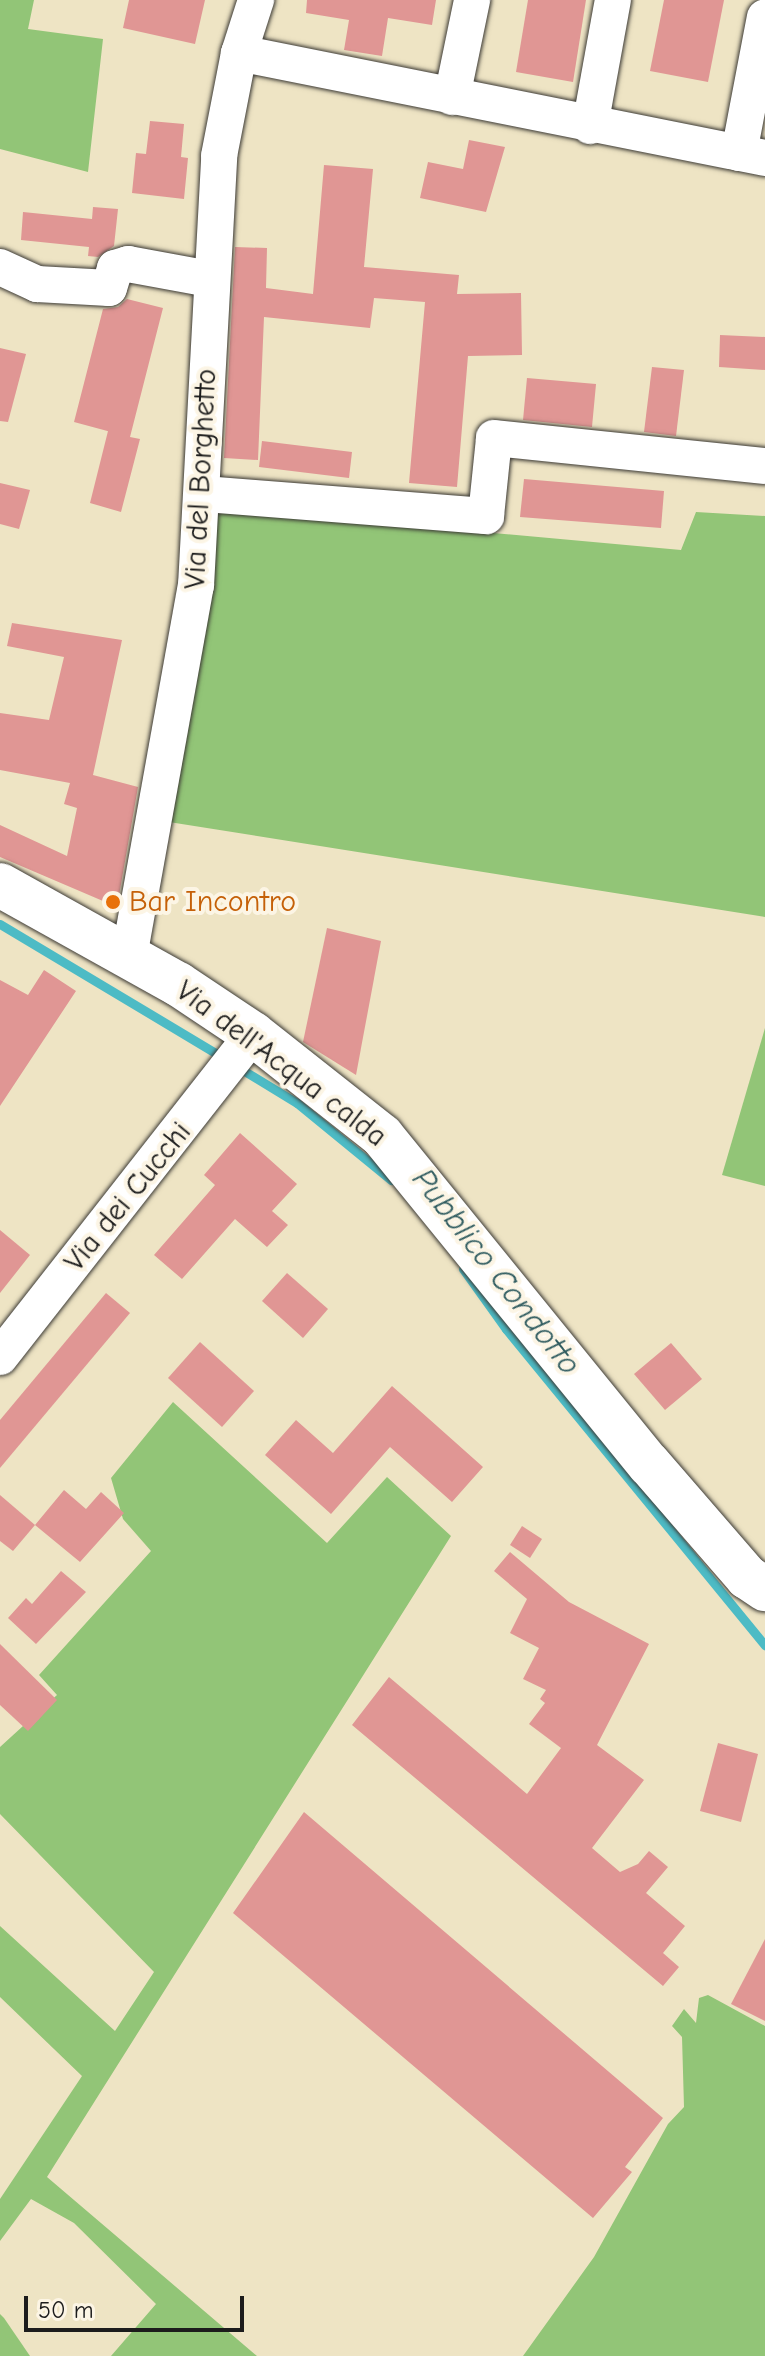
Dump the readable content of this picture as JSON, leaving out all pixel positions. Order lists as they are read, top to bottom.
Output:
{
  "streets": {
    "street": ["Via del Borghetto", "Via dell'Acqua calda", "Via dei Cucchi"]
  },
  "crossings": [
    ["Via del Borghetto", "Via dell'Acqua calda"],
    ["Via dell'Acqua calda", "Via dei Cucchi"]
  ],
  "water": ["Pubblico Condotto"],
  "places": ["Bar Incontro"],
  "scale_bar": "50 m"
}
